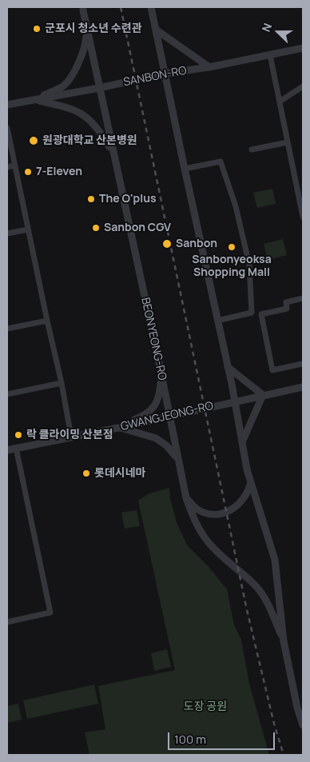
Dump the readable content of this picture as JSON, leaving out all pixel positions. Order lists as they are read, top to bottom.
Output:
{
  "streets": {
    "street": ["SANBON-RO", "BEONYEONG-RO", "GWANGJEONG-RO"]
  },
  "crossings": [
    ["SANBON-RO", "BEONYEONG-RO"],
    ["BEONYEONG-RO", "GWANGJEONG-RO"]
  ],
  "parks": ["도장 공원"],
  "places": [
    "군포시 청소년 수련관",
    "원광대학교 산본병원",
    "7-Eleven",
    "The O'plus",
    "Sanbon CGV",
    "Sanbon",
    "Sanbonyeoksa Shopping Mall",
    "락 클라이밍 산본점",
    "롯데시네마"
  ],
  "scale_bar": "100 m",
  "north": "left"
}
